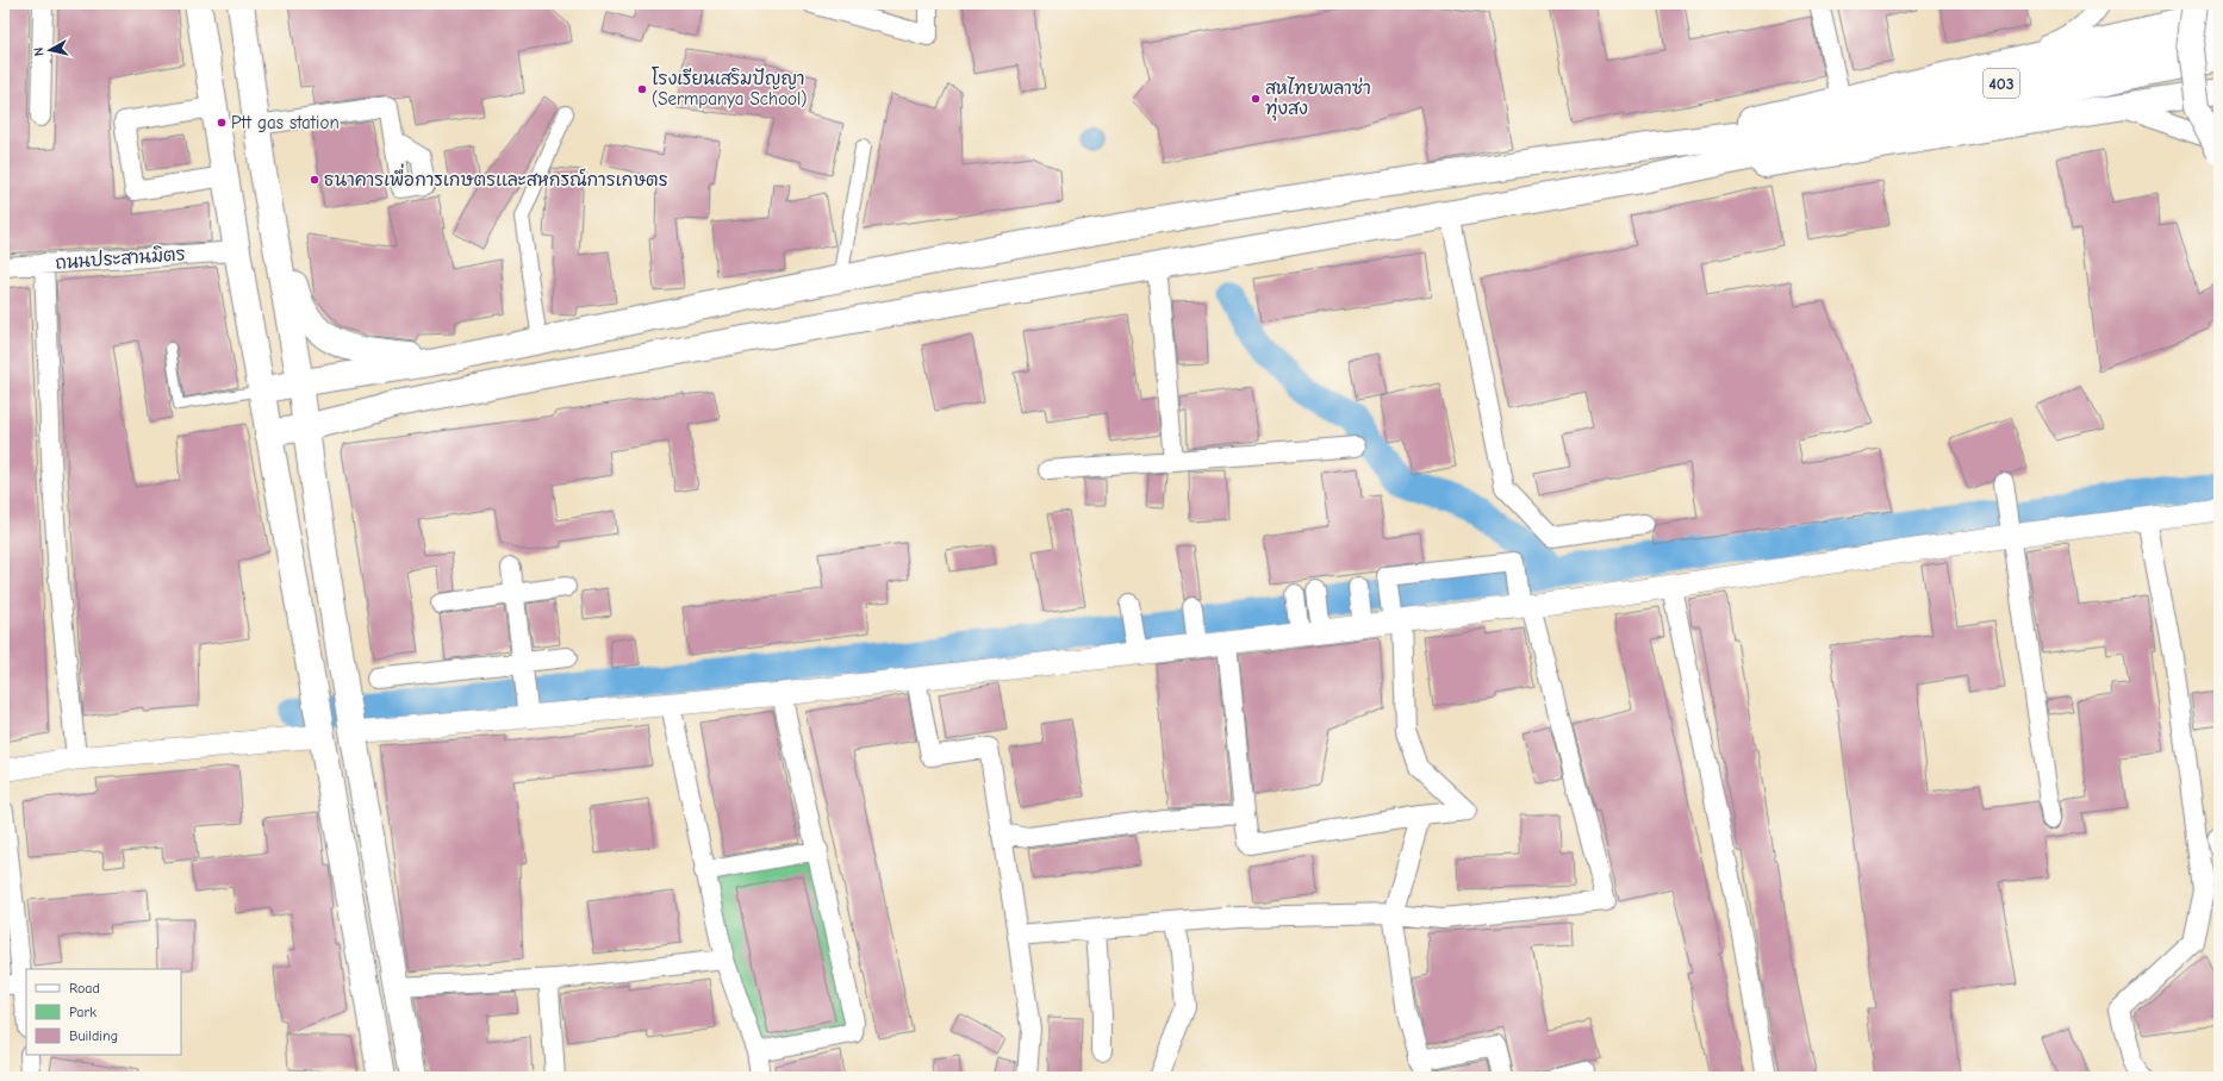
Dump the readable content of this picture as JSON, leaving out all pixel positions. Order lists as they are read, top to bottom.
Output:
{
  "streets": {
    "main road": ["403"],
    "street": ["ถนนประสานมิตร"]
  },
  "places": [
    "โรงเรียนเสริมปัญญา (Sermpanya School)",
    "สหไทยพลาซ่า ทุ่งสง",
    "Ptt gas station",
    "ธนาคารเพื่อการเกษตรและสหกรณ์การเกษตร"
  ],
  "legend": ["Road", "Park", "Building"],
  "north": "left"
}
